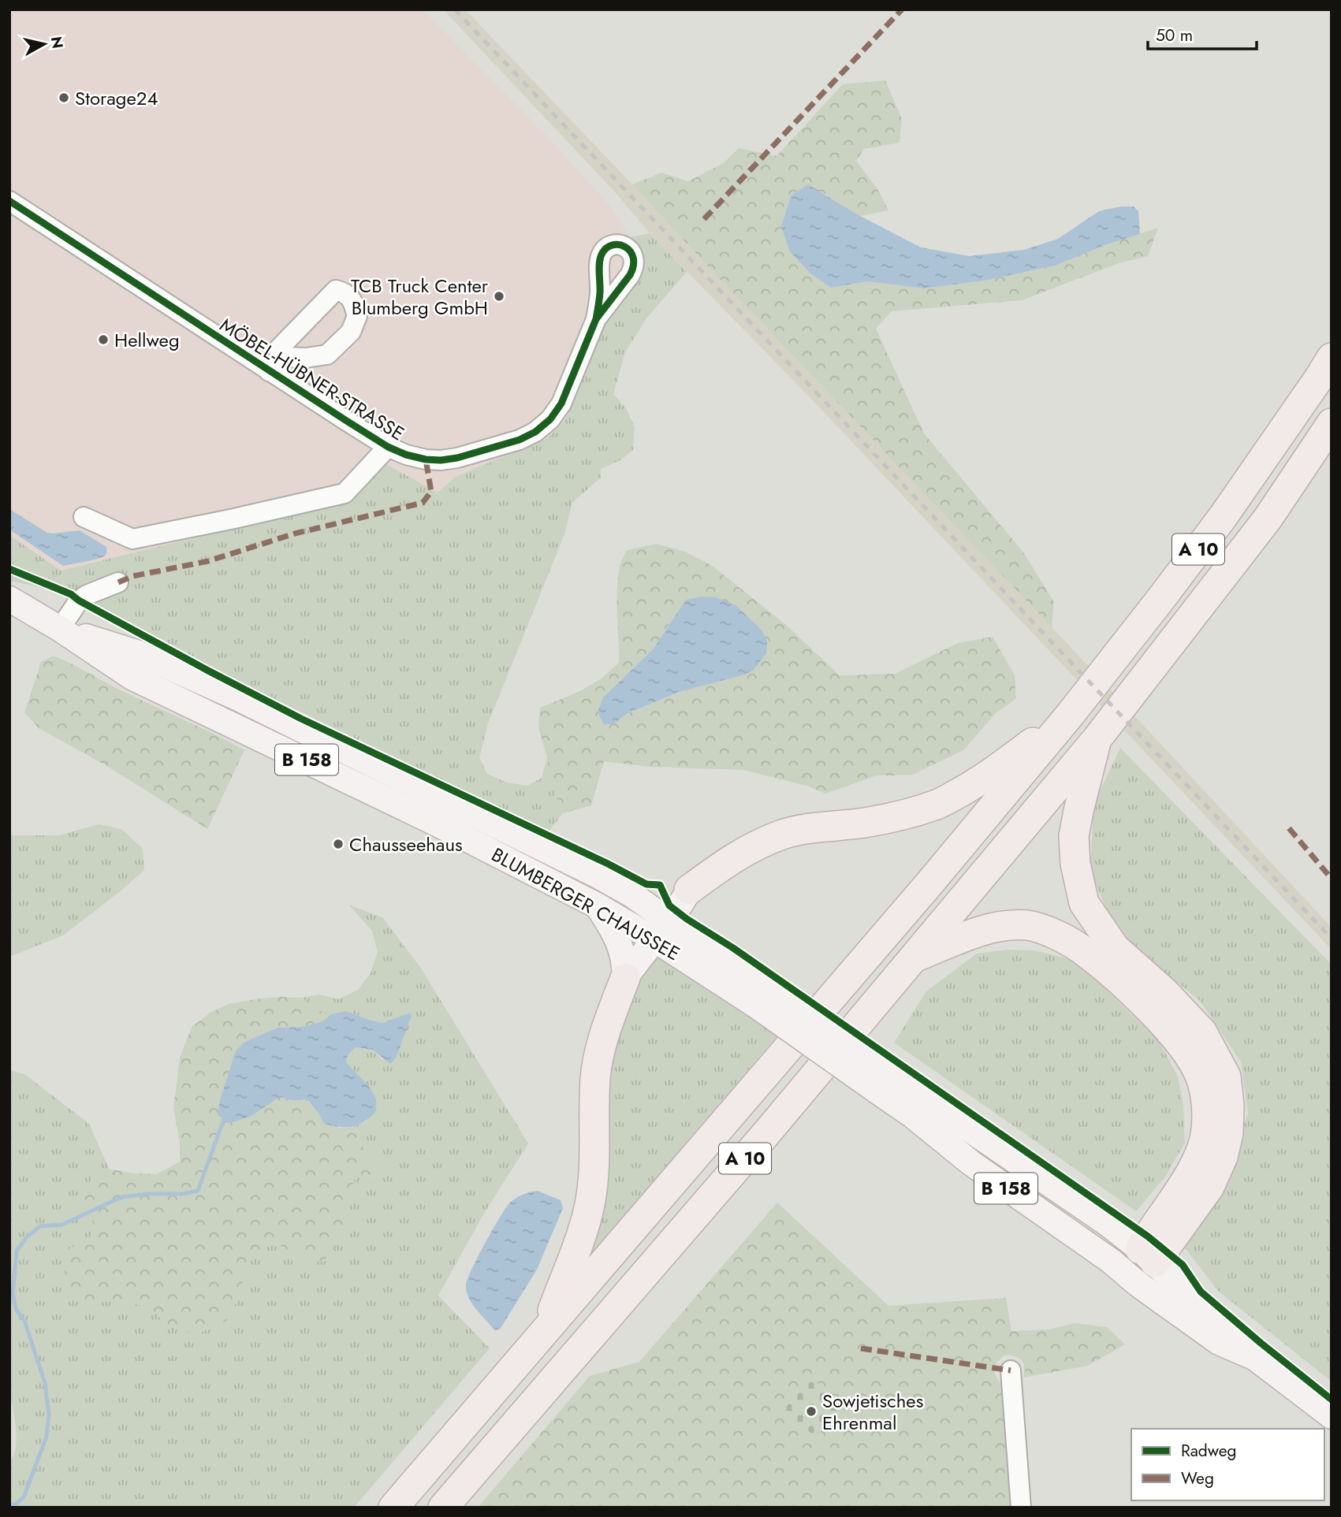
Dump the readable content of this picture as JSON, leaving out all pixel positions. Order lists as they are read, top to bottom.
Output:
{
  "streets": {
    "highway": ["A 10"],
    "main road": ["B 158", "BLUMBERGER CHAUSSEE"],
    "street": ["MÖBEL-HÜBNER-STRASSE"]
  },
  "crossings": [
    ["B 158", "BLUMBERGER CHAUSSEE"]
  ],
  "places": [
    "Storage24",
    "TCB Truck Center Blumberg GmbH",
    "Hellweg",
    "Chausseehaus",
    "Sowjetisches Ehrenmal"
  ],
  "legend": ["Radweg", "Weg"],
  "scale_bar": "50 m",
  "north": "right"
}
